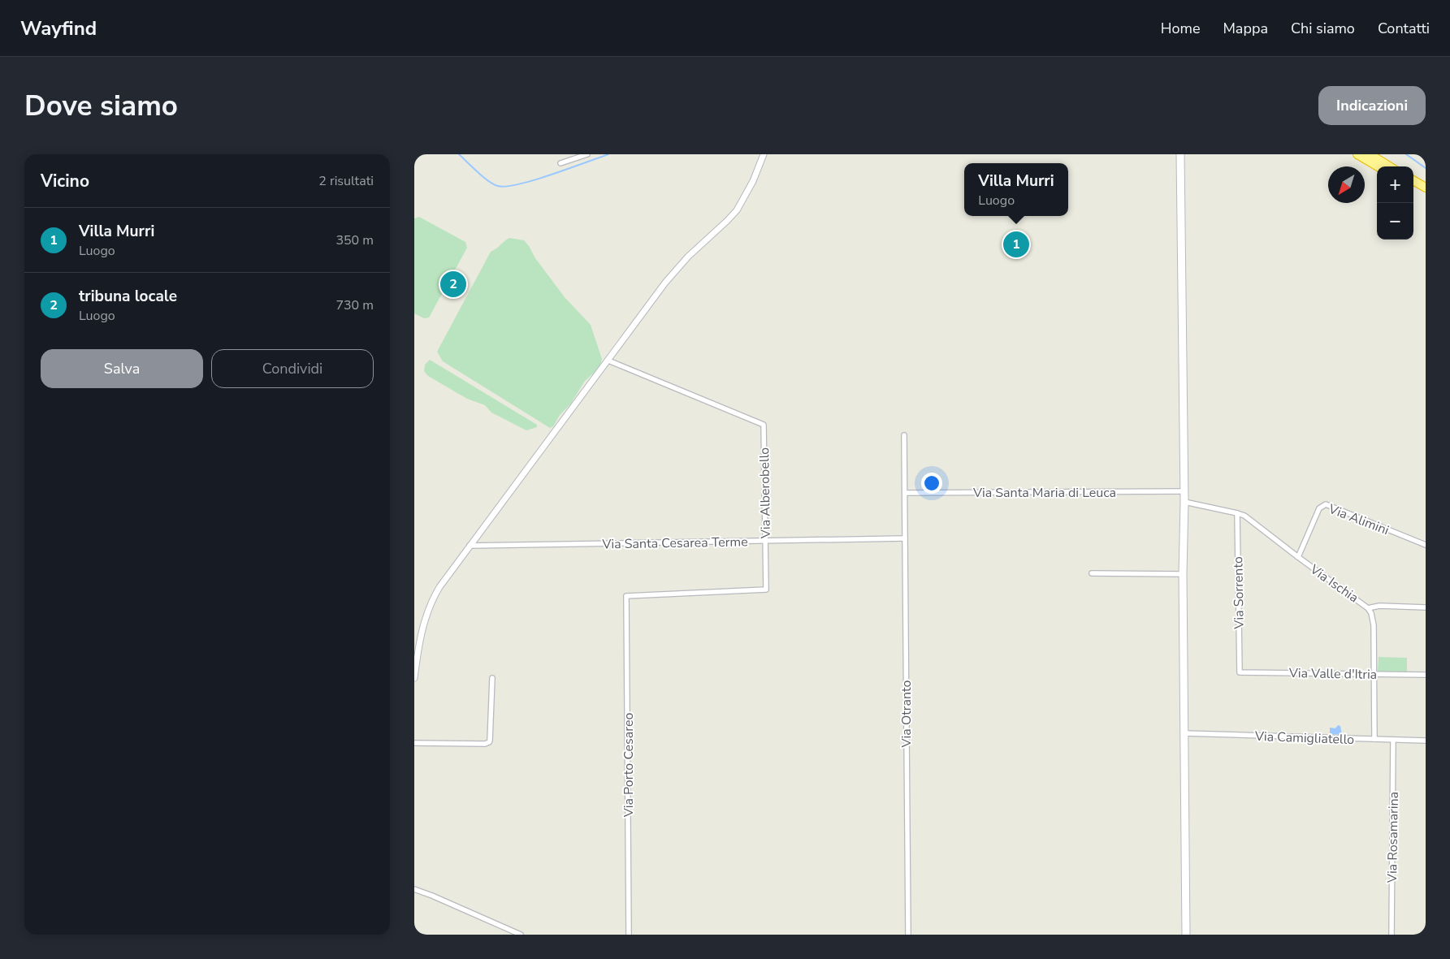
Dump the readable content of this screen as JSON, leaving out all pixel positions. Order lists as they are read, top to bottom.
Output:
{
  "streets": {
    "street": [
      "Via Santa Maria di Leuca",
      "Via Alberobello",
      "Via Alimini",
      "Via Santa Cesarea Terme",
      "Via Ischia",
      "Via Sorrento",
      "Via Valle d'Itria",
      "Via Otranto",
      "Via Camigliatello",
      "Via Porto Cesareo",
      "Via Rosamarina"
    ]
  },
  "crossings": [
    ["Via Santa Maria di Leuca", "Via Otranto"],
    ["Via Alberobello", "Via Santa Cesarea Terme"],
    ["Via Alberobello", "Via Porto Cesareo"],
    ["Via Alimini", "Via Ischia"],
    ["Via Santa Cesarea Terme", "Via Otranto"],
    ["Via Ischia", "Via Sorrento"],
    ["Via Ischia", "Via Valle d'Itria"],
    ["Via Ischia", "Via Camigliatello"],
    ["Via Sorrento", "Via Valle d'Itria"],
    ["Via Camigliatello", "Via Rosamarina"]
  ],
  "north": "bottom left",
  "page": {
    "header": "Wayfind",
    "nav": [
      "Home",
      "Mappa",
      "Chi siamo",
      "Contatti"
    ],
    "buttons": [
      "Indicazioni",
      ["Salva", "Condividi"]
    ],
    "title": "Dove siamo",
    "heading": ["Vicino", "2 risultati"],
    "popup": ["Villa Murri", "Luogo"],
    "map_buttons": ["+", "−"],
    "list": [
      {
        "mark": "1",
        "name": "Villa Murri",
        "note": "Luogo",
        "value": "350 m"
      },
      {
        "mark": "2",
        "name": "tribuna locale",
        "note": "Luogo",
        "value": "730 m"
      }
    ],
    "pins": ["1", "2"]
  }
}
